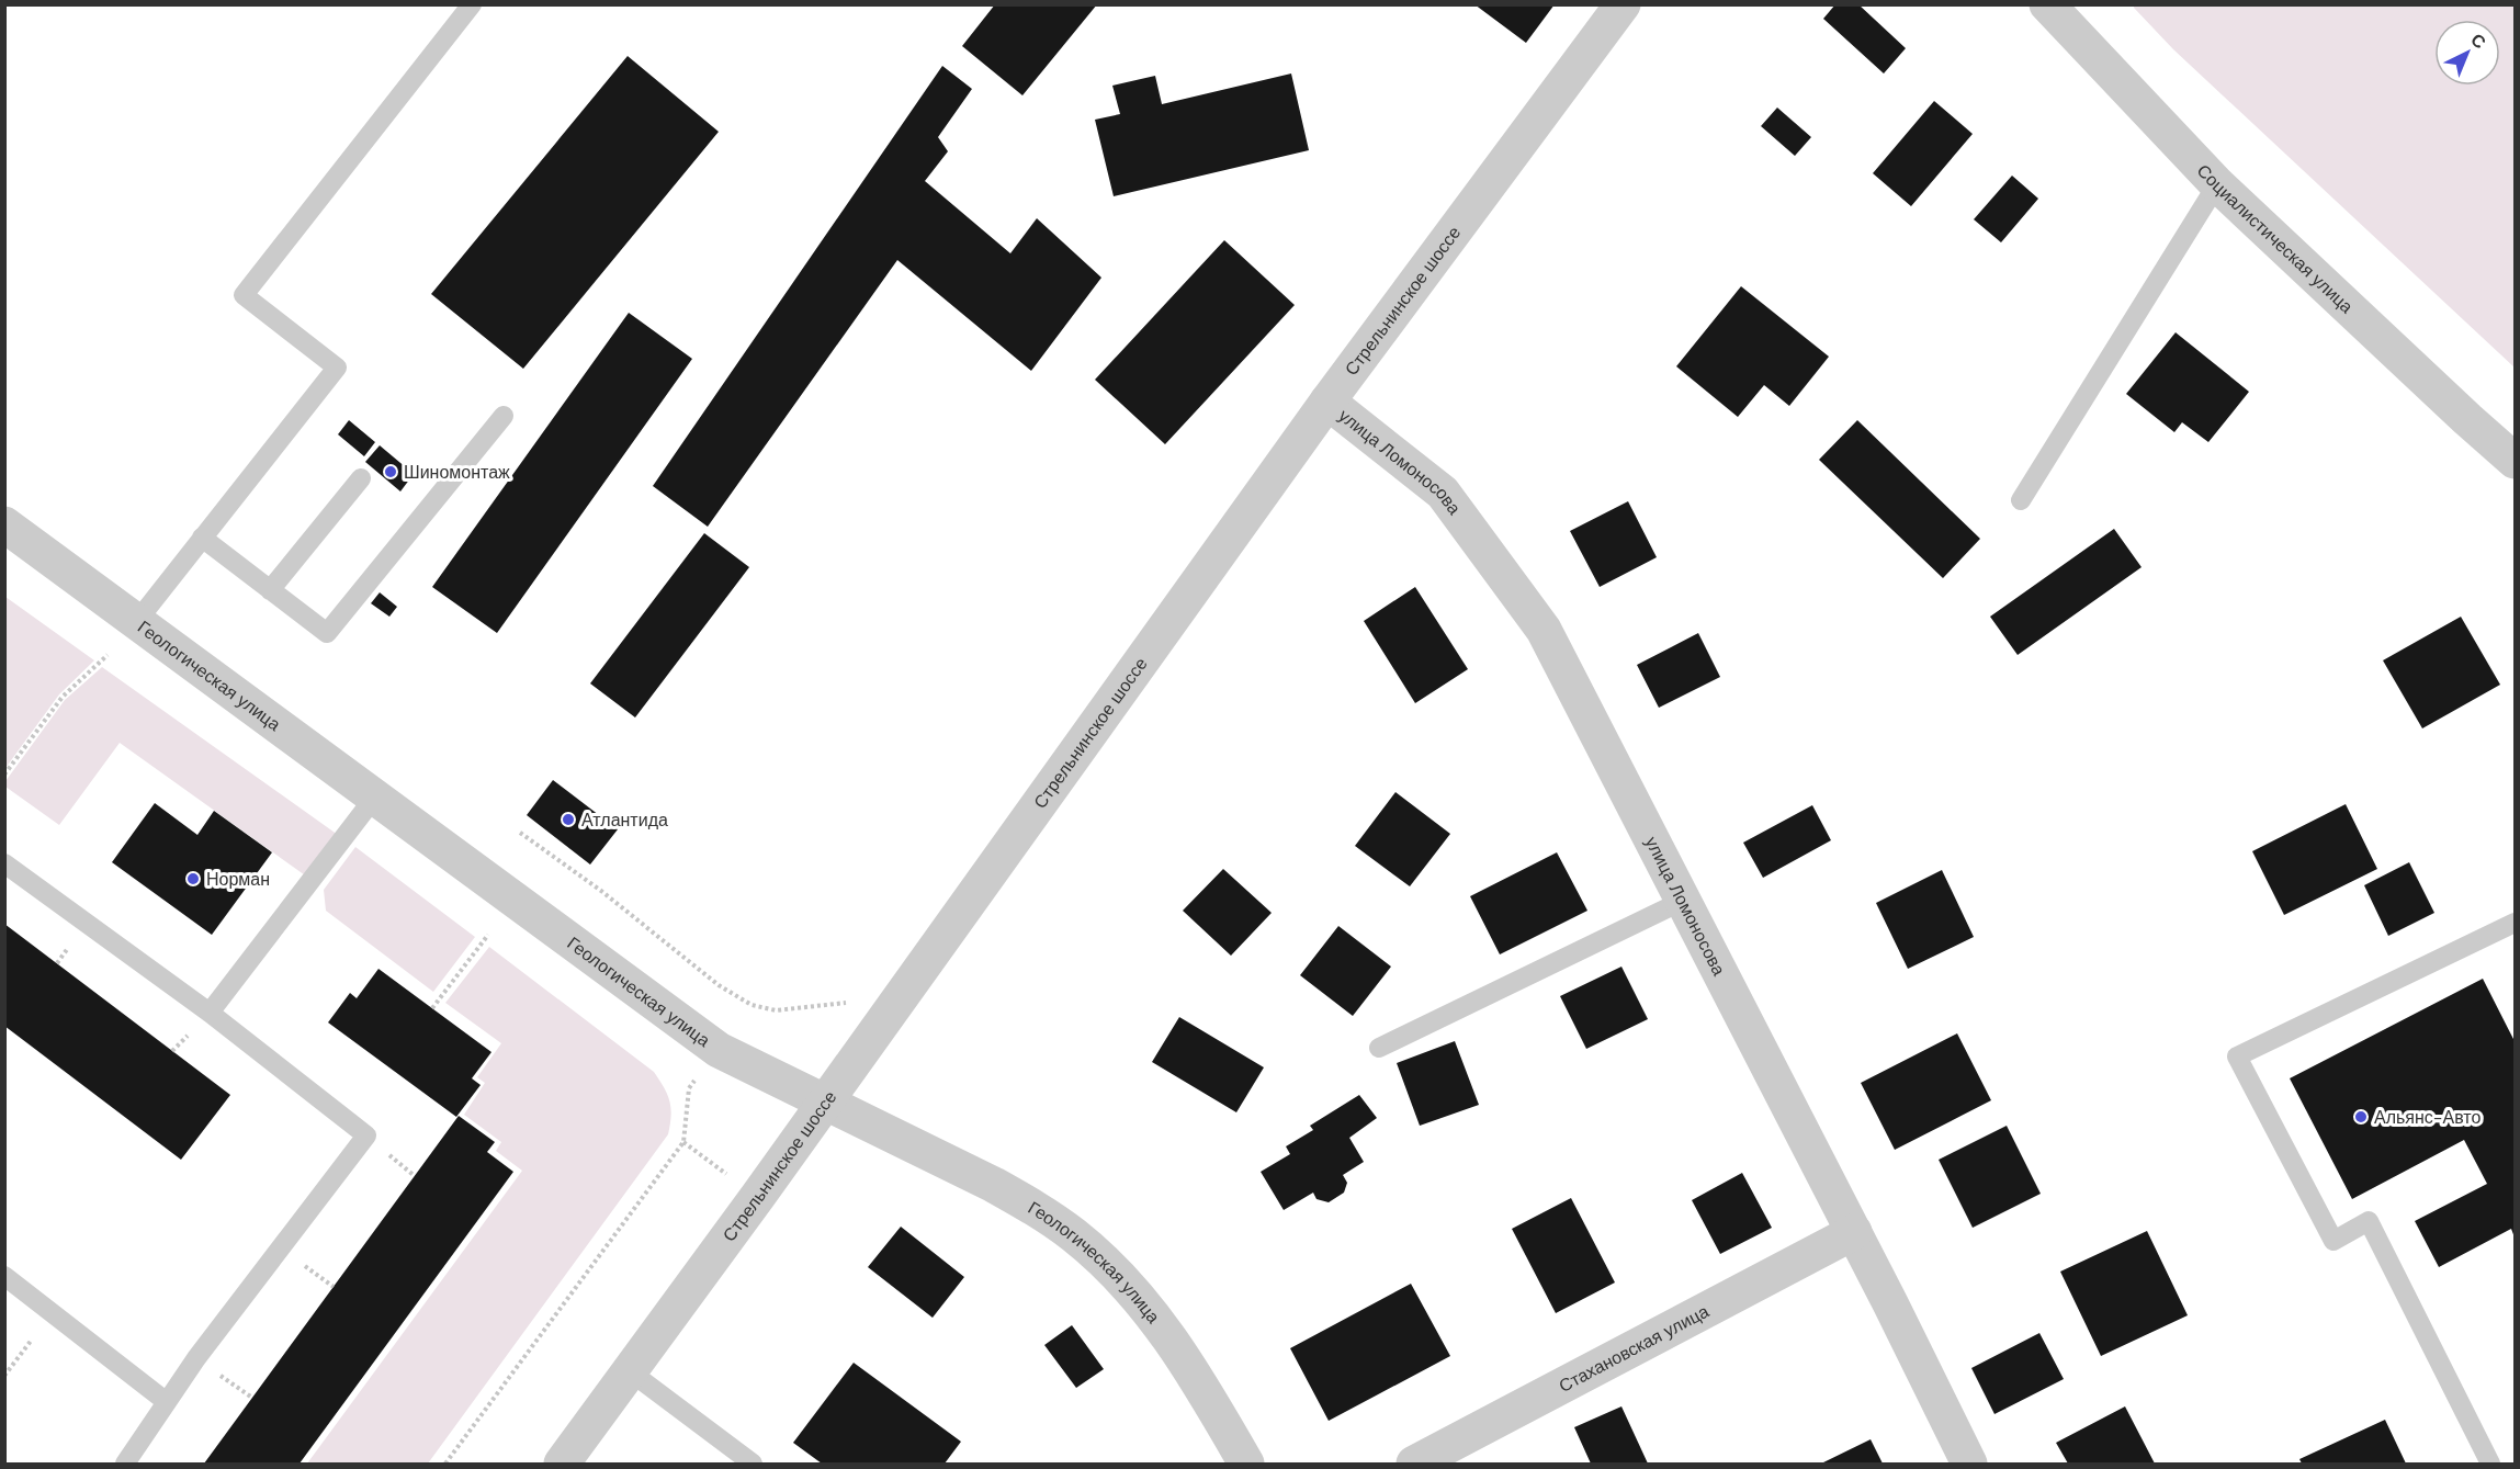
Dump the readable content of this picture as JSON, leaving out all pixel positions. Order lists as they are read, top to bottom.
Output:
{
  "streets": {
    "street": [
      "Социалистическая улица",
      "Стрельнинское шоссе",
      "улица Ломоносова",
      "Геологическая улица",
      "Стахановская улица"
    ]
  },
  "crossings": [
    ["Стрельнинское шоссе", "улица Ломоносова"],
    ["Стрельнинское шоссе", "Геологическая улица"],
    ["улица Ломоносова", "Стахановская улица"]
  ],
  "places": [
    "Шиномонтаж",
    "Атлантида",
    "Норман",
    "Альянс-Авто"
  ],
  "north": "top right"
}
